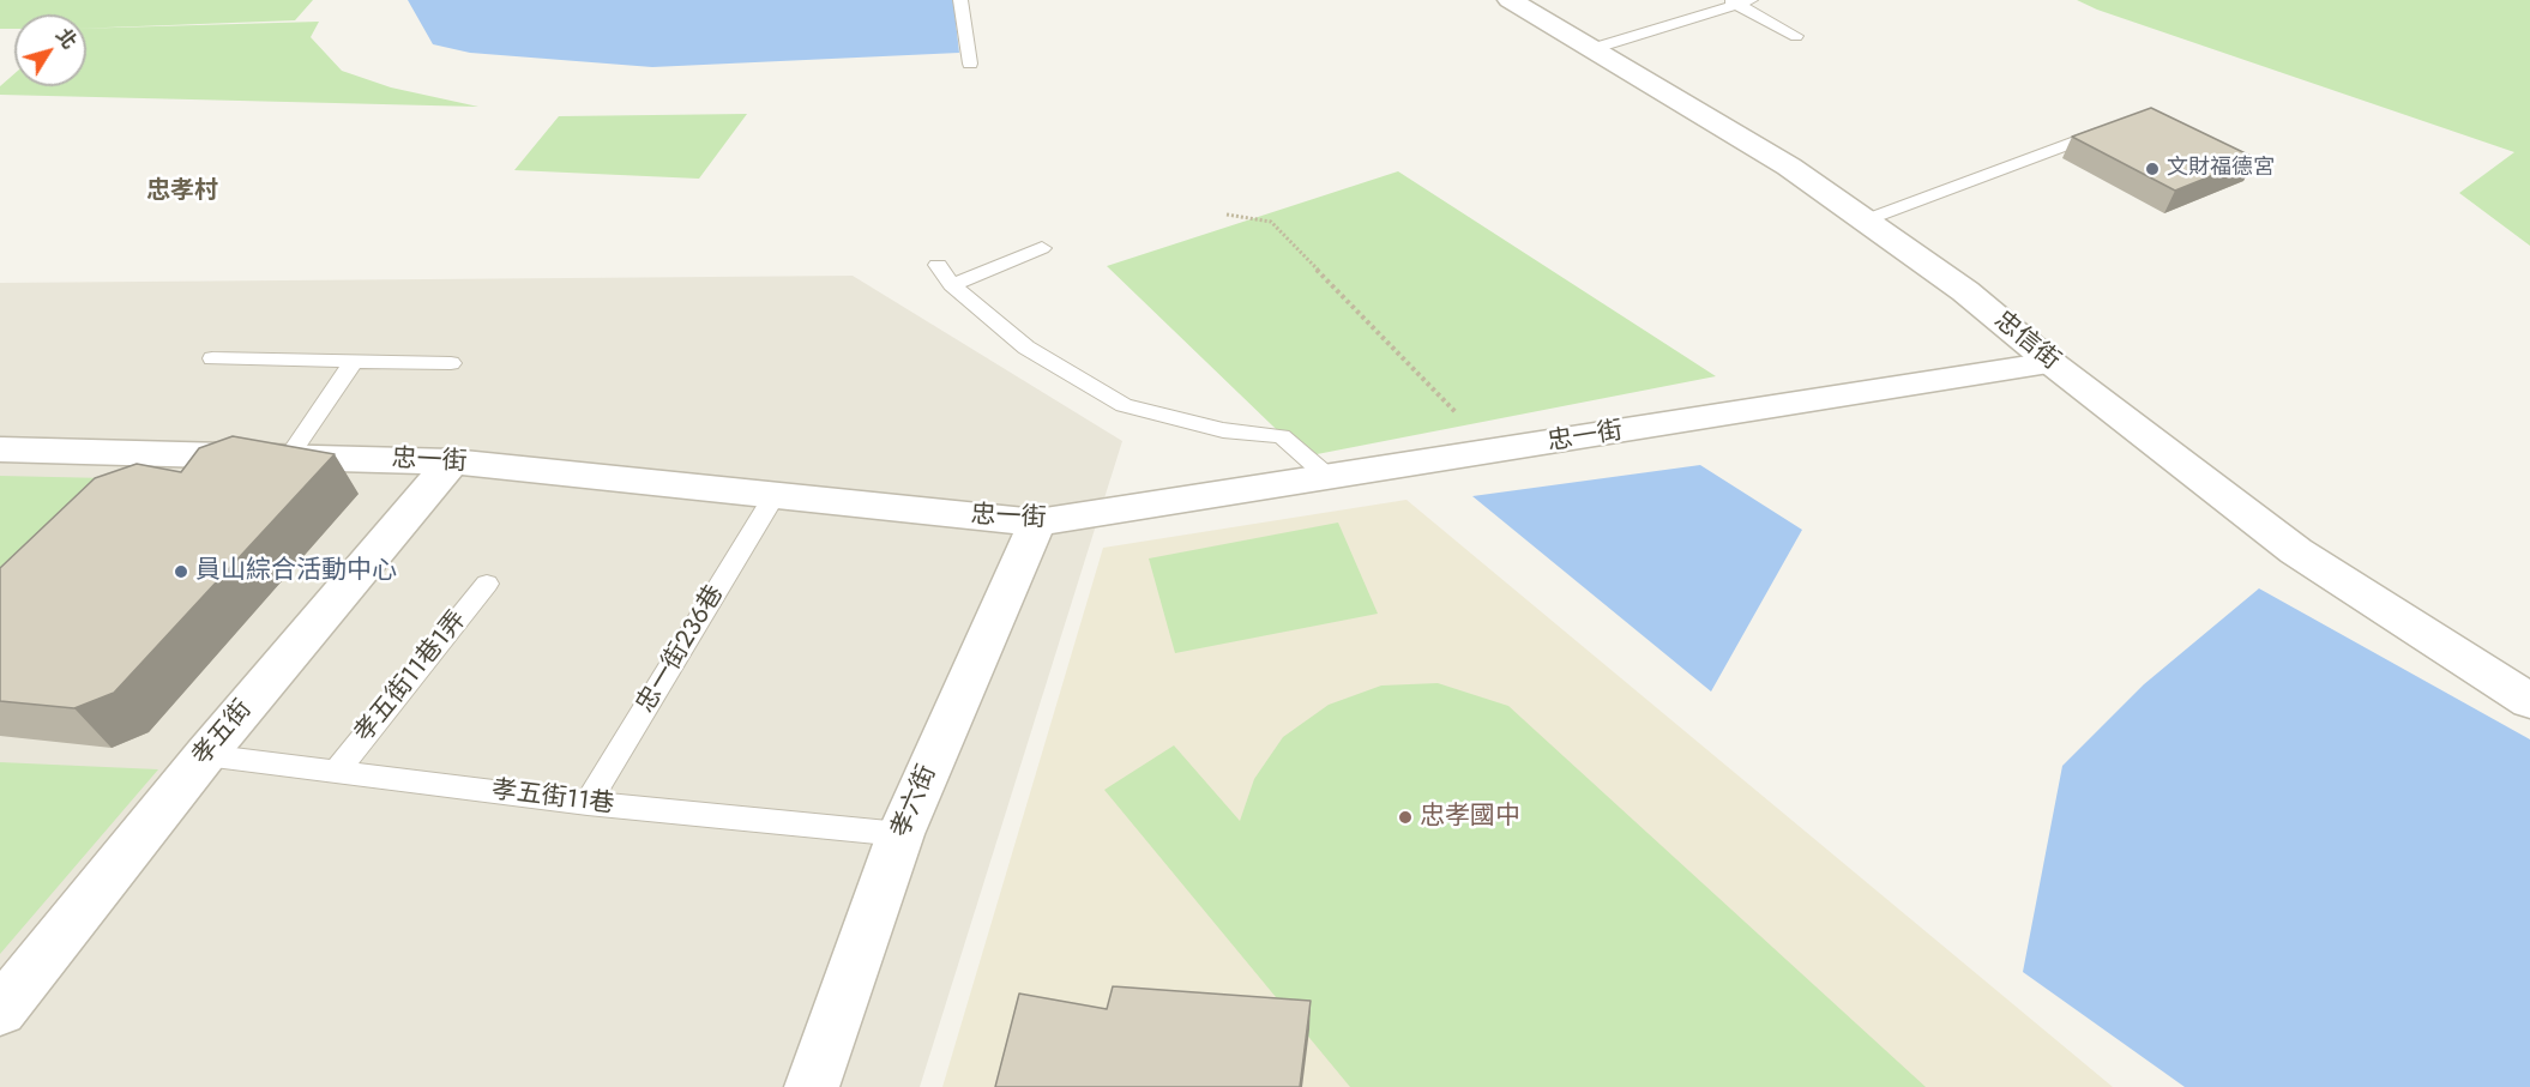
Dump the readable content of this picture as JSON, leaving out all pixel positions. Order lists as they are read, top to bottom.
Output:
{
  "streets": {
    "street": [
      "忠信街",
      "忠一街",
      "孝五街",
      "孝六街"
    ],
    "lane": ["忠一街236巷", "孝五街11巷1弄", "孝五街11巷"]
  },
  "crossings": [
    ["忠信街", "忠一街"],
    ["忠一街", "忠一街236巷"],
    ["忠一街", "孝五街"],
    ["忠一街", "孝六街"],
    ["忠一街236巷", "孝五街11巷"],
    ["孝五街11巷1弄", "孝五街11巷"],
    ["孝五街", "孝五街11巷"],
    ["孝五街11巷", "孝六街"]
  ],
  "districts": ["忠孝村"],
  "places": ["文財福德宮", "員山綜合活動中心", "忠孝國中"],
  "north": "top right"
}
